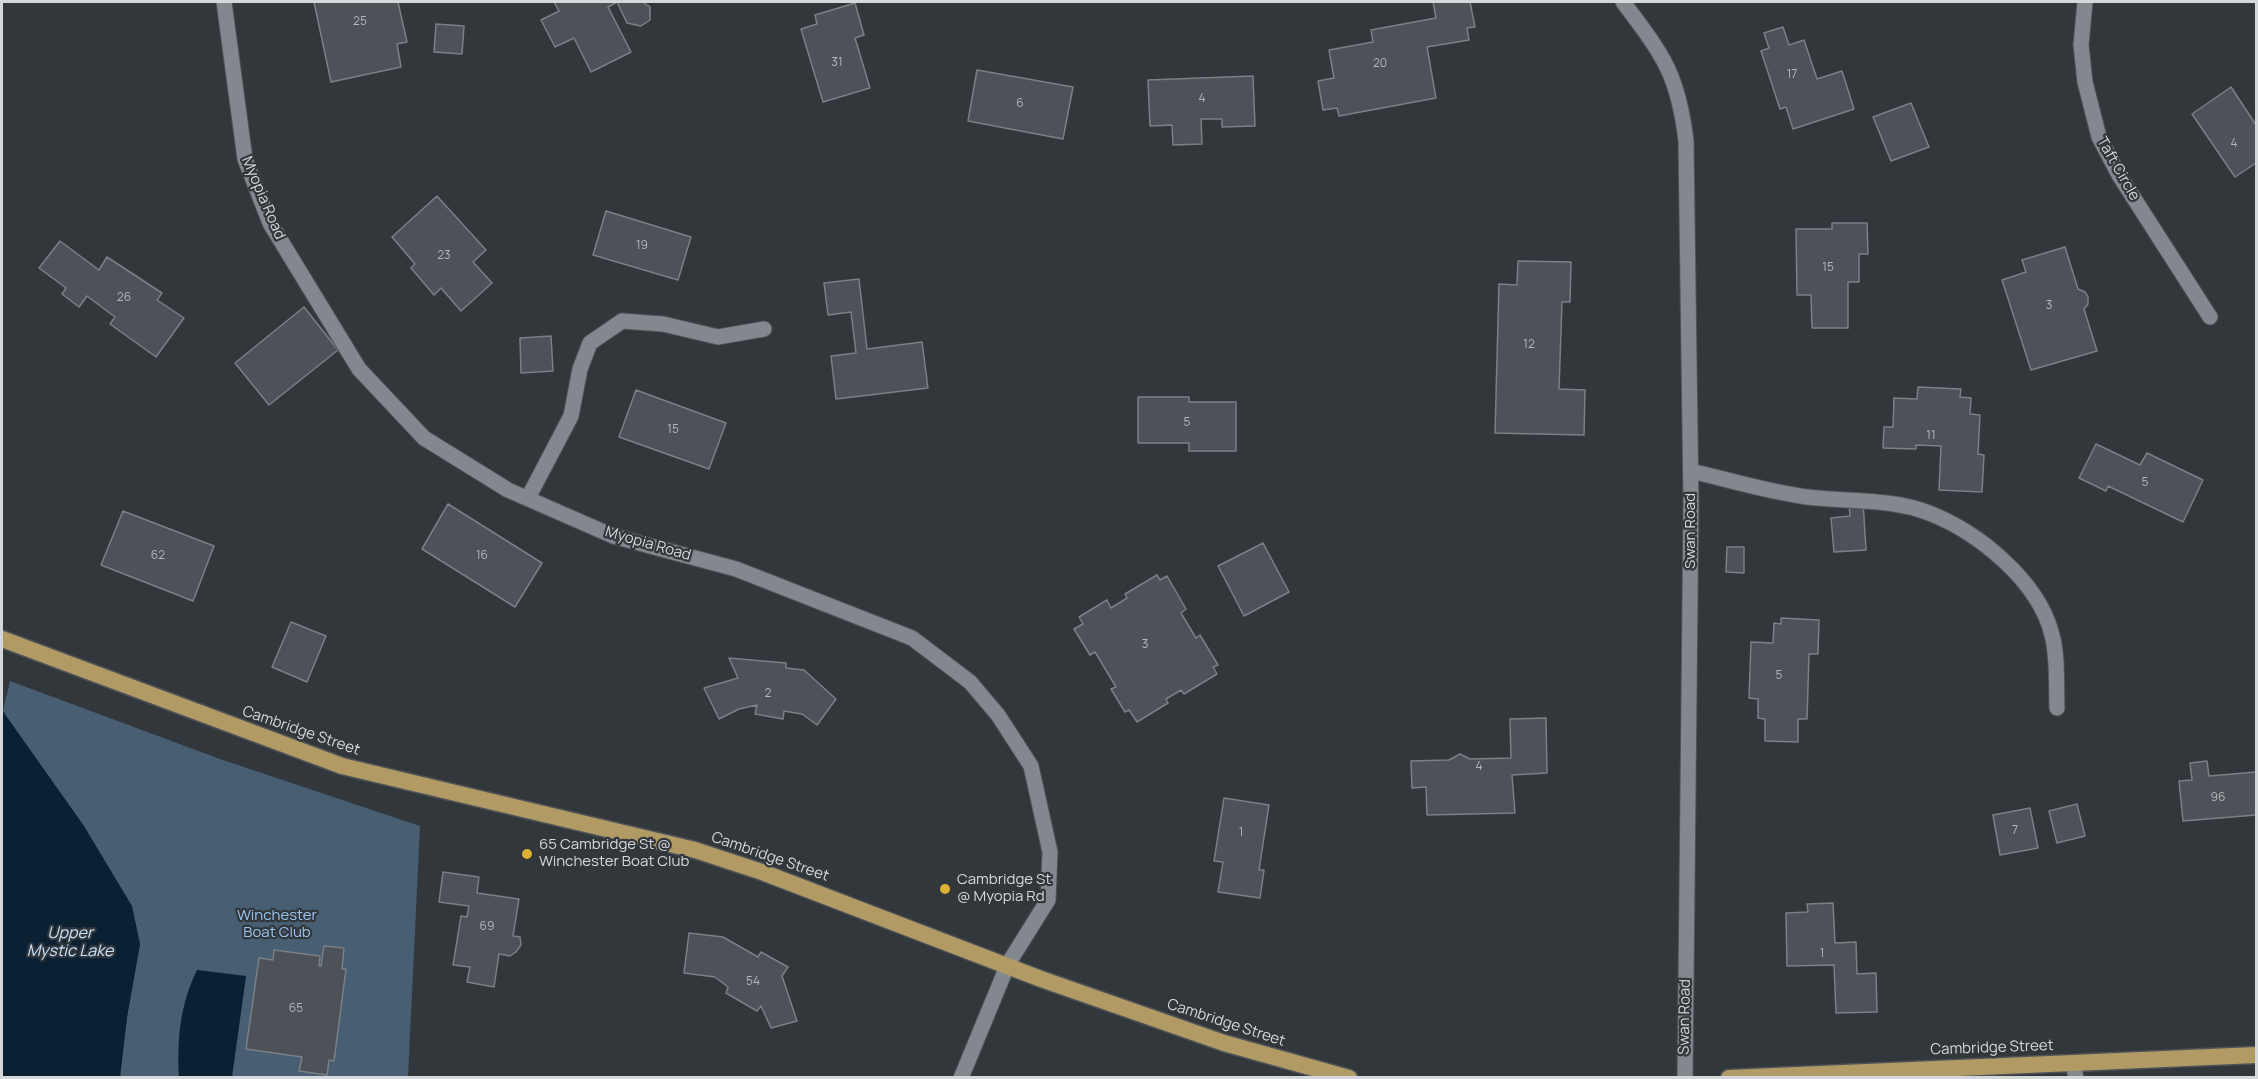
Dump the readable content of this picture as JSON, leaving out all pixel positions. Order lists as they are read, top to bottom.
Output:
{
  "streets": {
    "highway": ["Cambridge Street"],
    "street": ["Taft Circle", "Myopia Road", "Swan Road"]
  },
  "crossings": [
    ["Myopia Road", "Cambridge Street"]
  ],
  "water": ["Upper Mystic Lake"],
  "parks": ["Winchester Boat Club"],
  "places": ["65 Cambridge St @ Winchester Boat Club", "Cambridge St @ Myopia Rd"],
  "house_numbers": [
    "25",
    "31",
    "20",
    "17",
    "4",
    "6",
    "4",
    "19",
    "23",
    "15",
    "26",
    "3",
    "12",
    "5",
    "15",
    "11",
    "5",
    "62",
    "16",
    "3",
    "5",
    "2",
    "4",
    "96",
    "7",
    "1",
    "69",
    "1",
    "54",
    "65"
  ]
}
